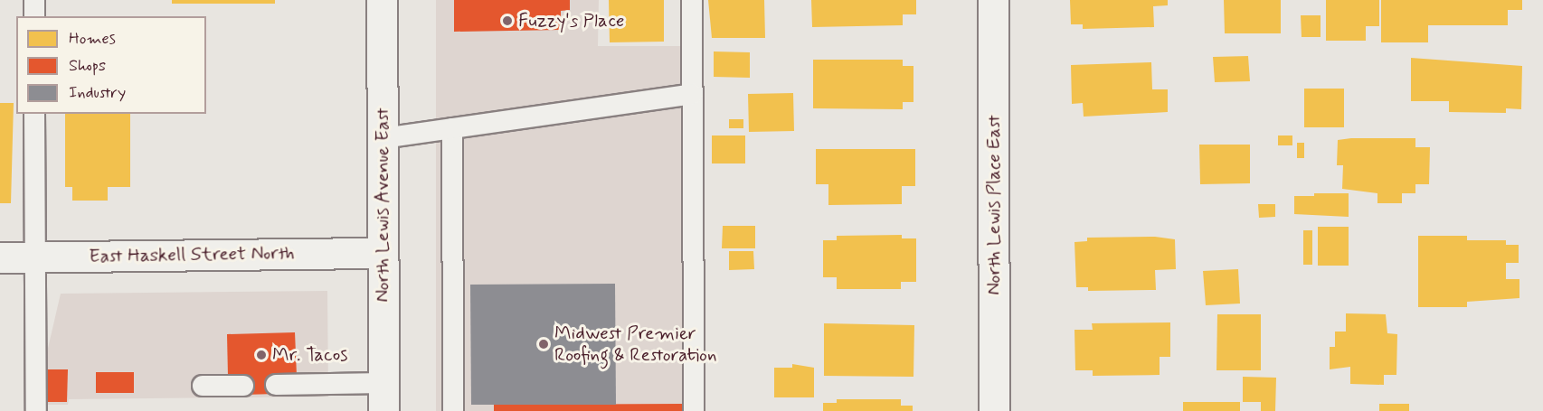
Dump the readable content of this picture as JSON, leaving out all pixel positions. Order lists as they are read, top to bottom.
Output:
{
  "streets": {
    "street": ["North Lewis Avenue East", "North Lewis Place East", "East Haskell Street North"]
  },
  "crossings": [
    ["North Lewis Avenue East", "East Haskell Street North"]
  ],
  "places": ["Fuzzy's Place", "Midwest Premier Roofing & Restoration", "Mr. Tacos"],
  "legend": ["Homes", "Shops", "Industry"]
}
